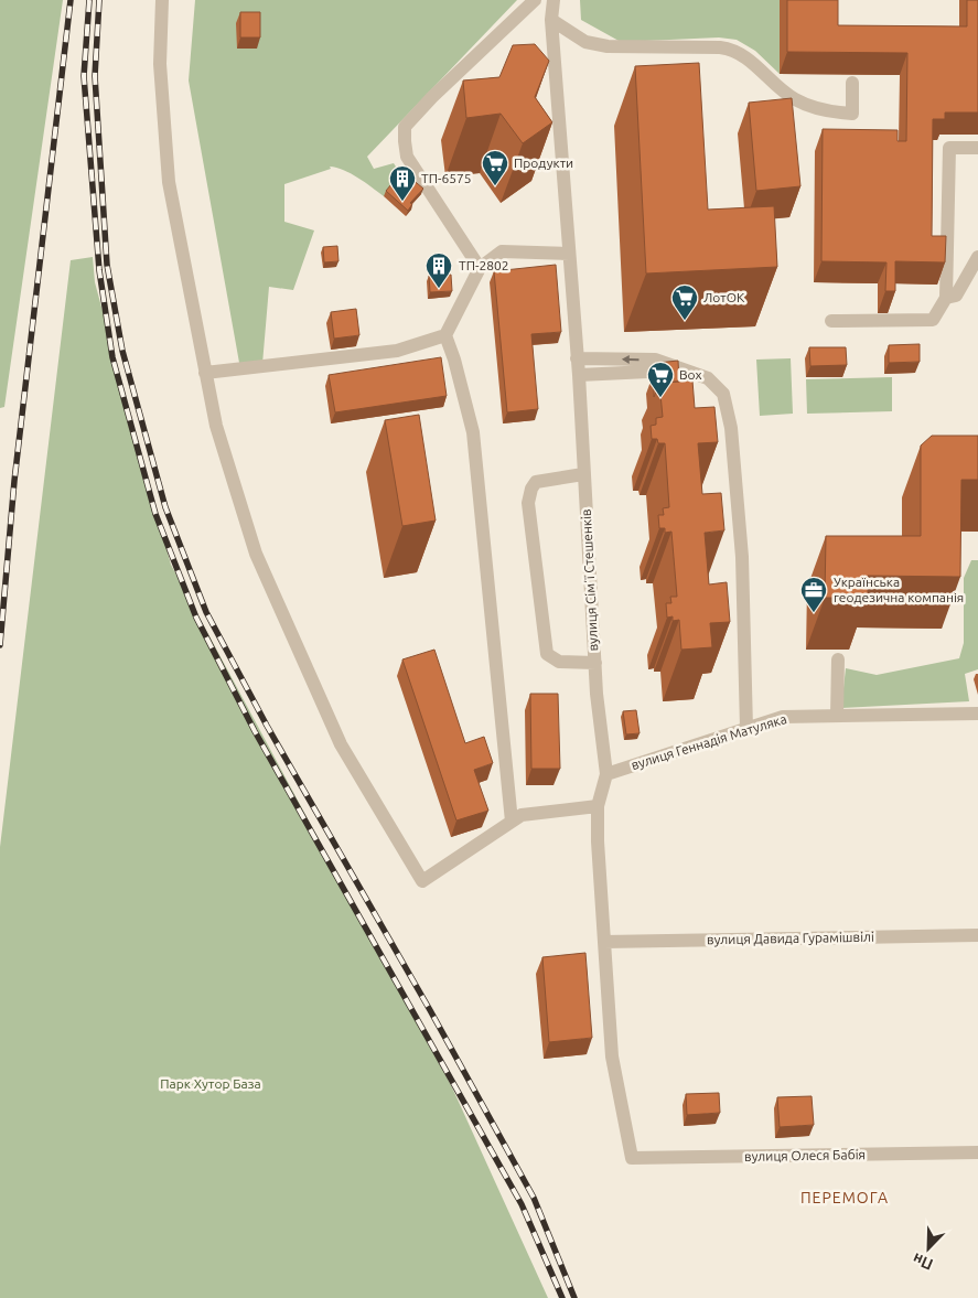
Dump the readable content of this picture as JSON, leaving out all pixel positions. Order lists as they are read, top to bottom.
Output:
{
  "streets": {
    "street": [
      "вулиця Сімʼї Стешенків",
      "вулиця Геннадія Матуляка",
      "вулиця Давида Гурамішвілі",
      "вулиця Олеся Бабія"
    ]
  },
  "crossings": [
    ["вулиця Сімʼї Стешенків", "вулиця Геннадія Матуляка"],
    ["вулиця Сімʼї Стешенків", "вулиця Давида Гурамішвілі"],
    ["вулиця Сімʼї Стешенків", "вулиця Олеся Бабія"]
  ],
  "districts": ["ПЕРЕМОГА"],
  "parks": ["Парк Хутор База"],
  "places": {
    "supermarket": ["Продукти", "ЛотОК", "Box"],
    "building": ["ТП-6575", "ТП-2802"],
    "office": ["Українська геодезична компанія"]
  },
  "north": "bottom left"
}
